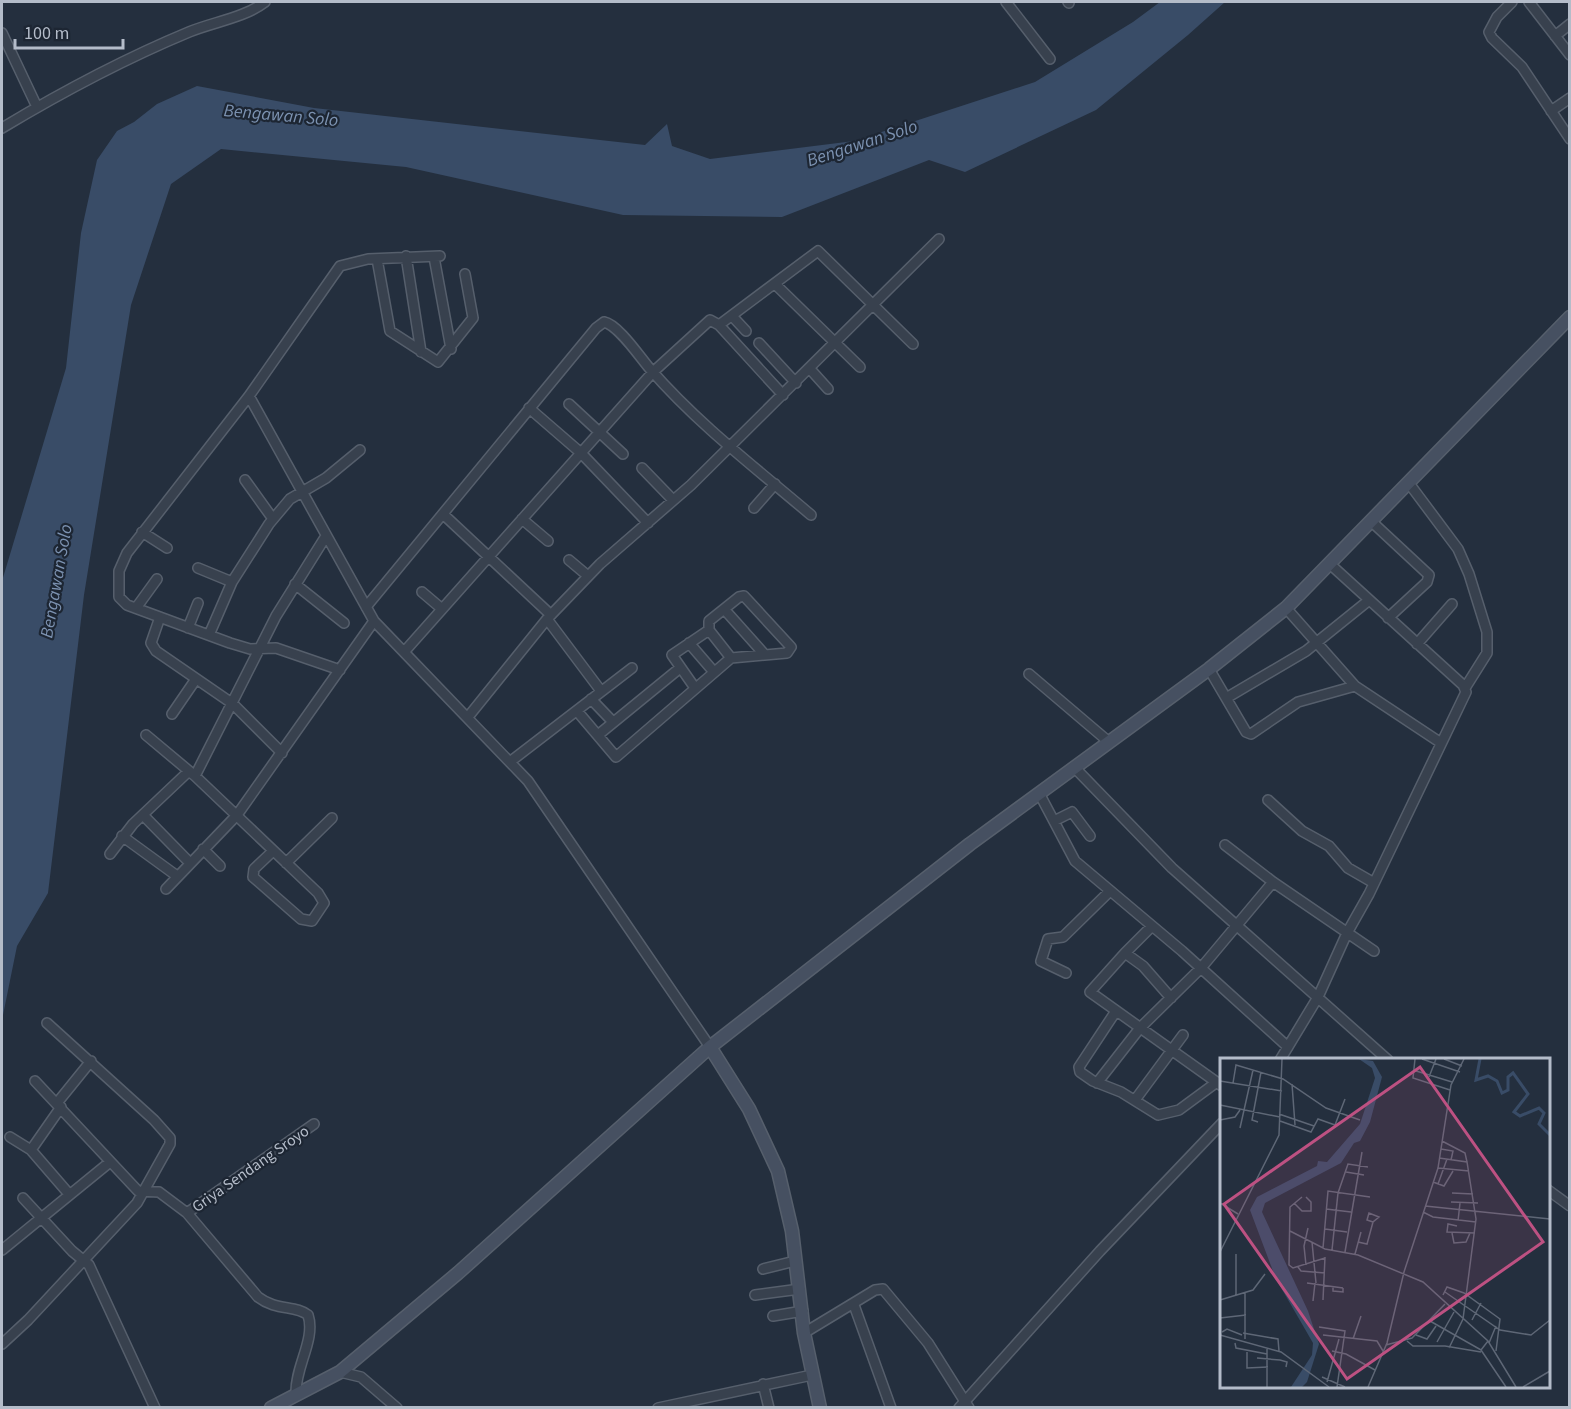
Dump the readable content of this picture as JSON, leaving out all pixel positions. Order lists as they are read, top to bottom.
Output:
{
  "streets": {
    "street": ["Griya Sendang Sroyo"]
  },
  "water": ["Bengawan Solo"],
  "scale_bar": "100 m"
}
